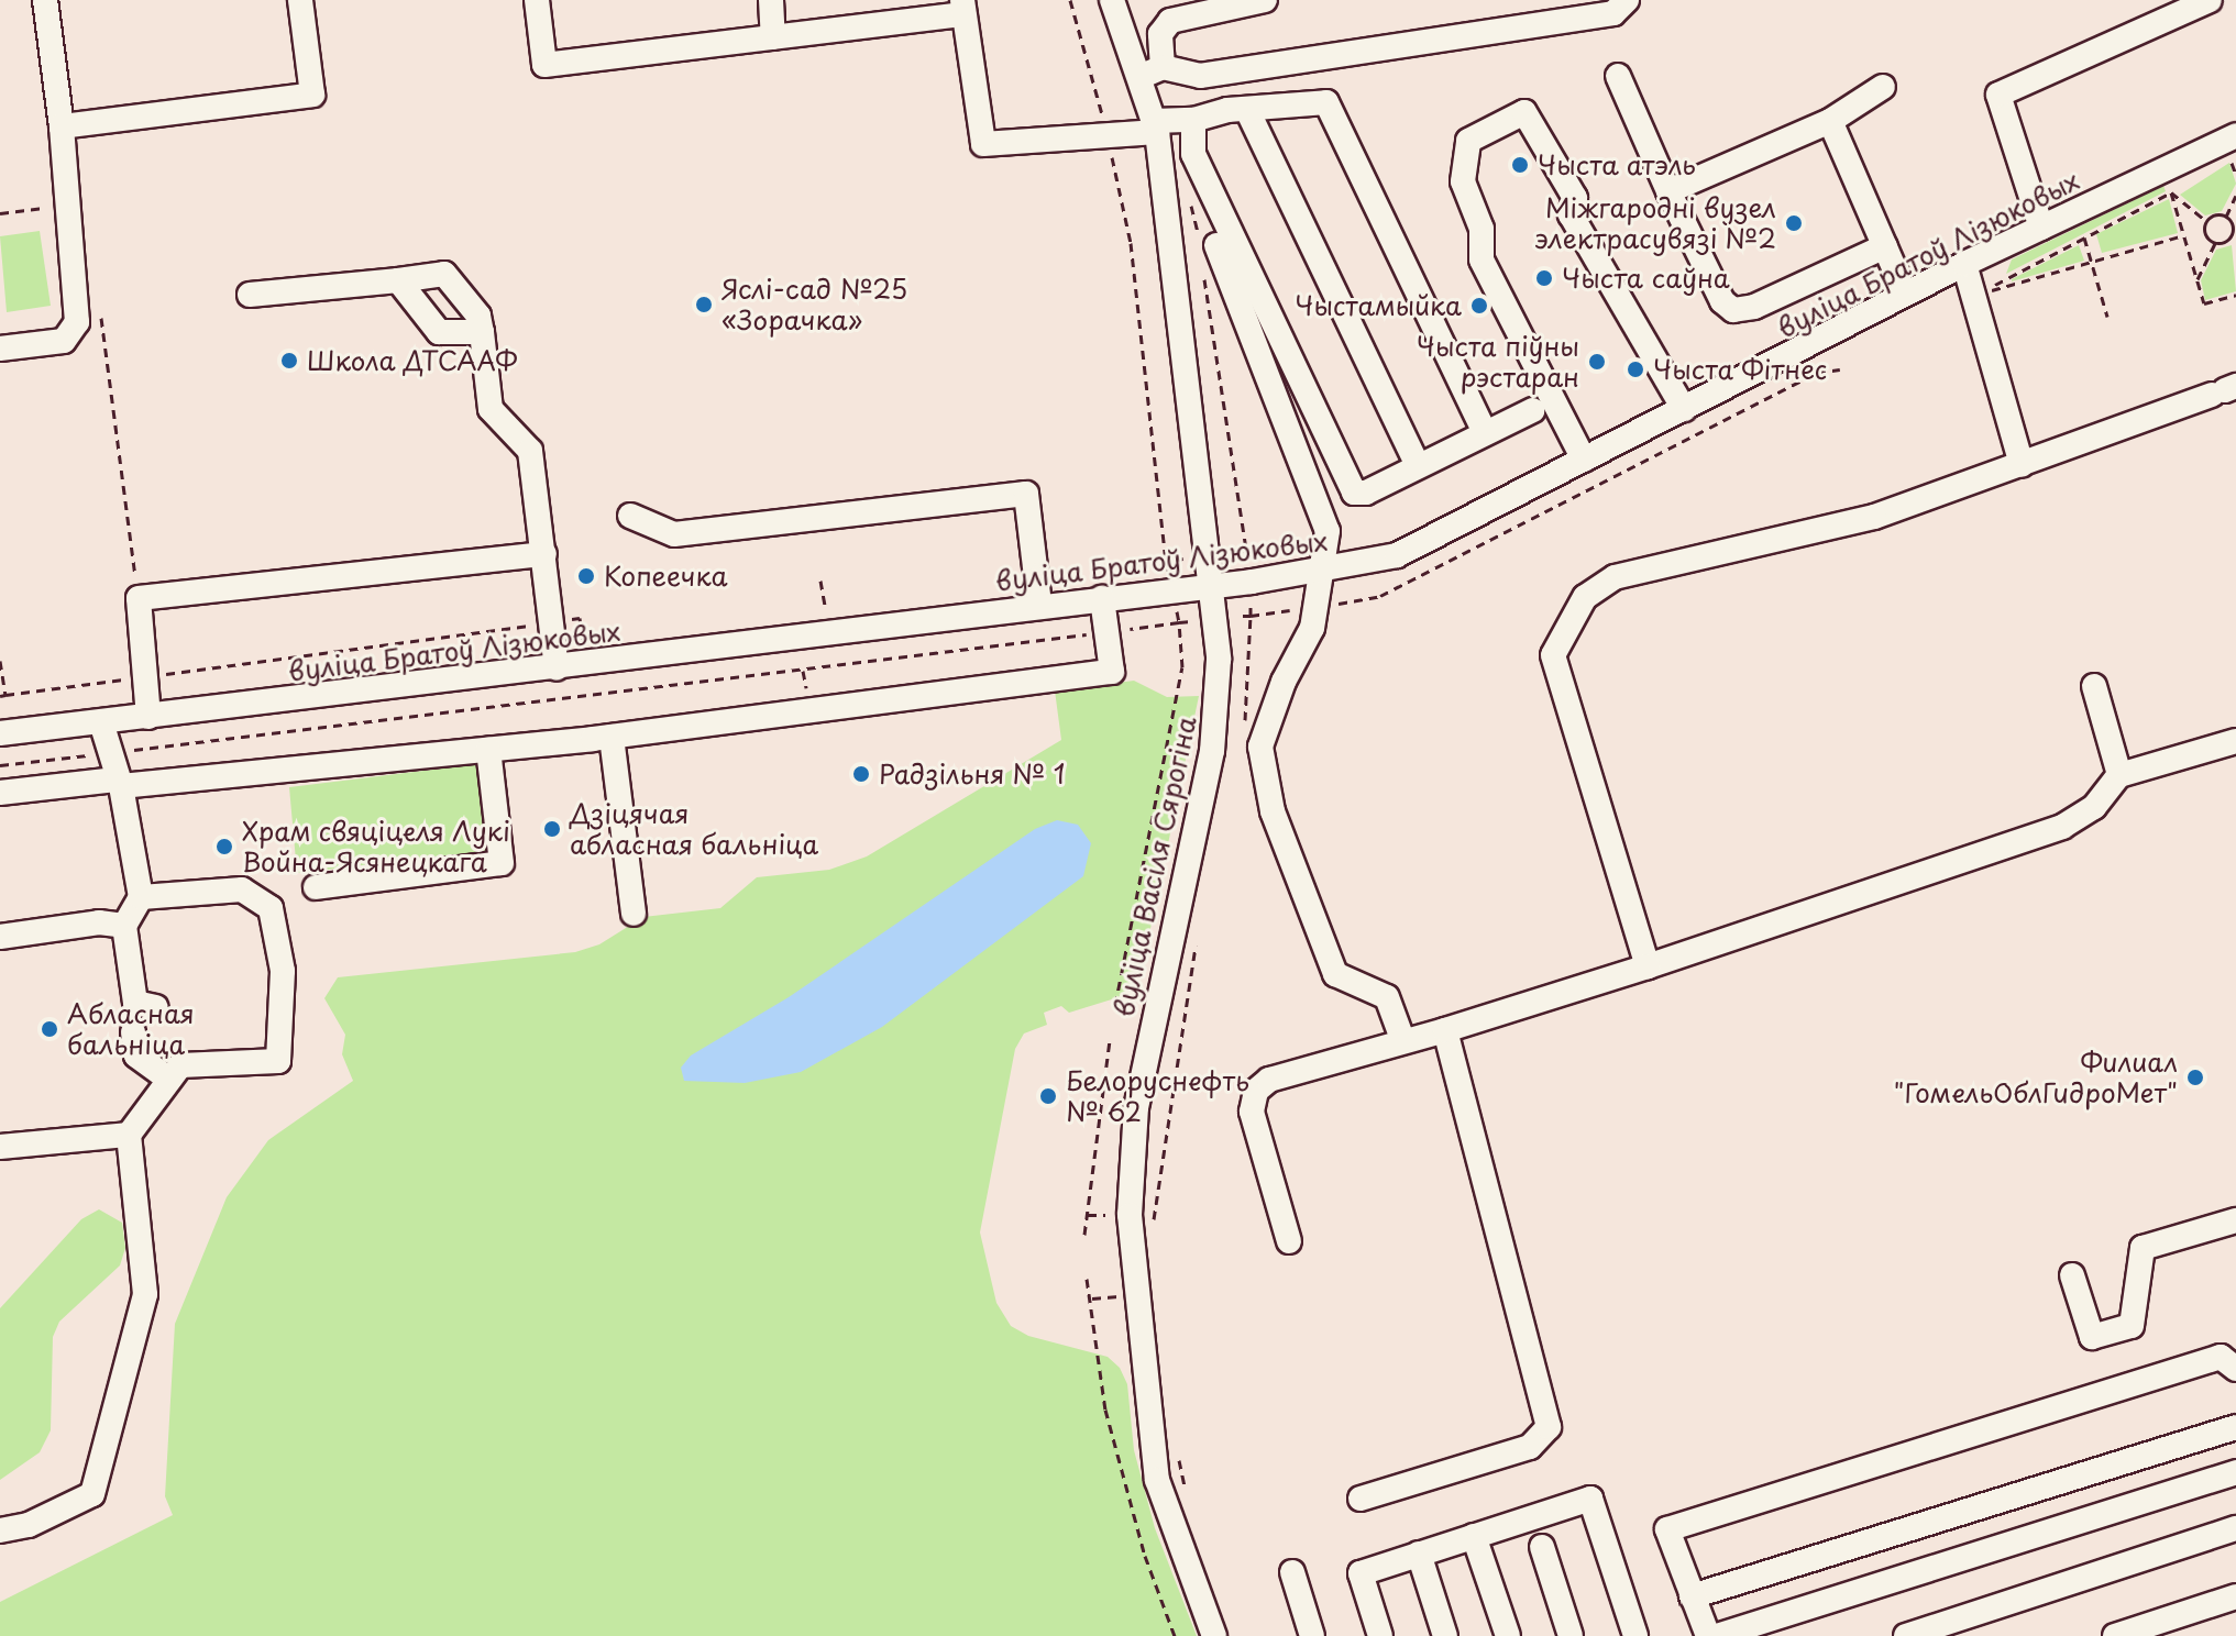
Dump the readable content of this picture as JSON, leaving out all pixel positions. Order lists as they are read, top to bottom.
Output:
{
  "streets": {
    "street": ["вуліца Братоў Лізюковых", "вуліца Васіля Сярогіна"]
  },
  "crossings": [
    ["вуліца Братоў Лізюковых", "вуліца Васіля Сярогіна"]
  ],
  "places": [
    "Чыста атэль",
    "Міжгародні вузел электрасувязі №2",
    "Чыста саўна",
    "Яслі-сад №25 «Зорачка»",
    "Чыстамыйка",
    "Школа ДТСААФ",
    "Чыста піўны рэстаран",
    "Чыста Фітнес",
    "Копеечка",
    "Радзільня № 1",
    "Дзіцячая абласная бальніца",
    "Храм свяціцеля Лукі Война-Ясянецкага",
    "Абласная бальніца",
    "Филиал \"ГомельОблГидроМет\"",
    "Белоруснефть № 62"
  ]
}
